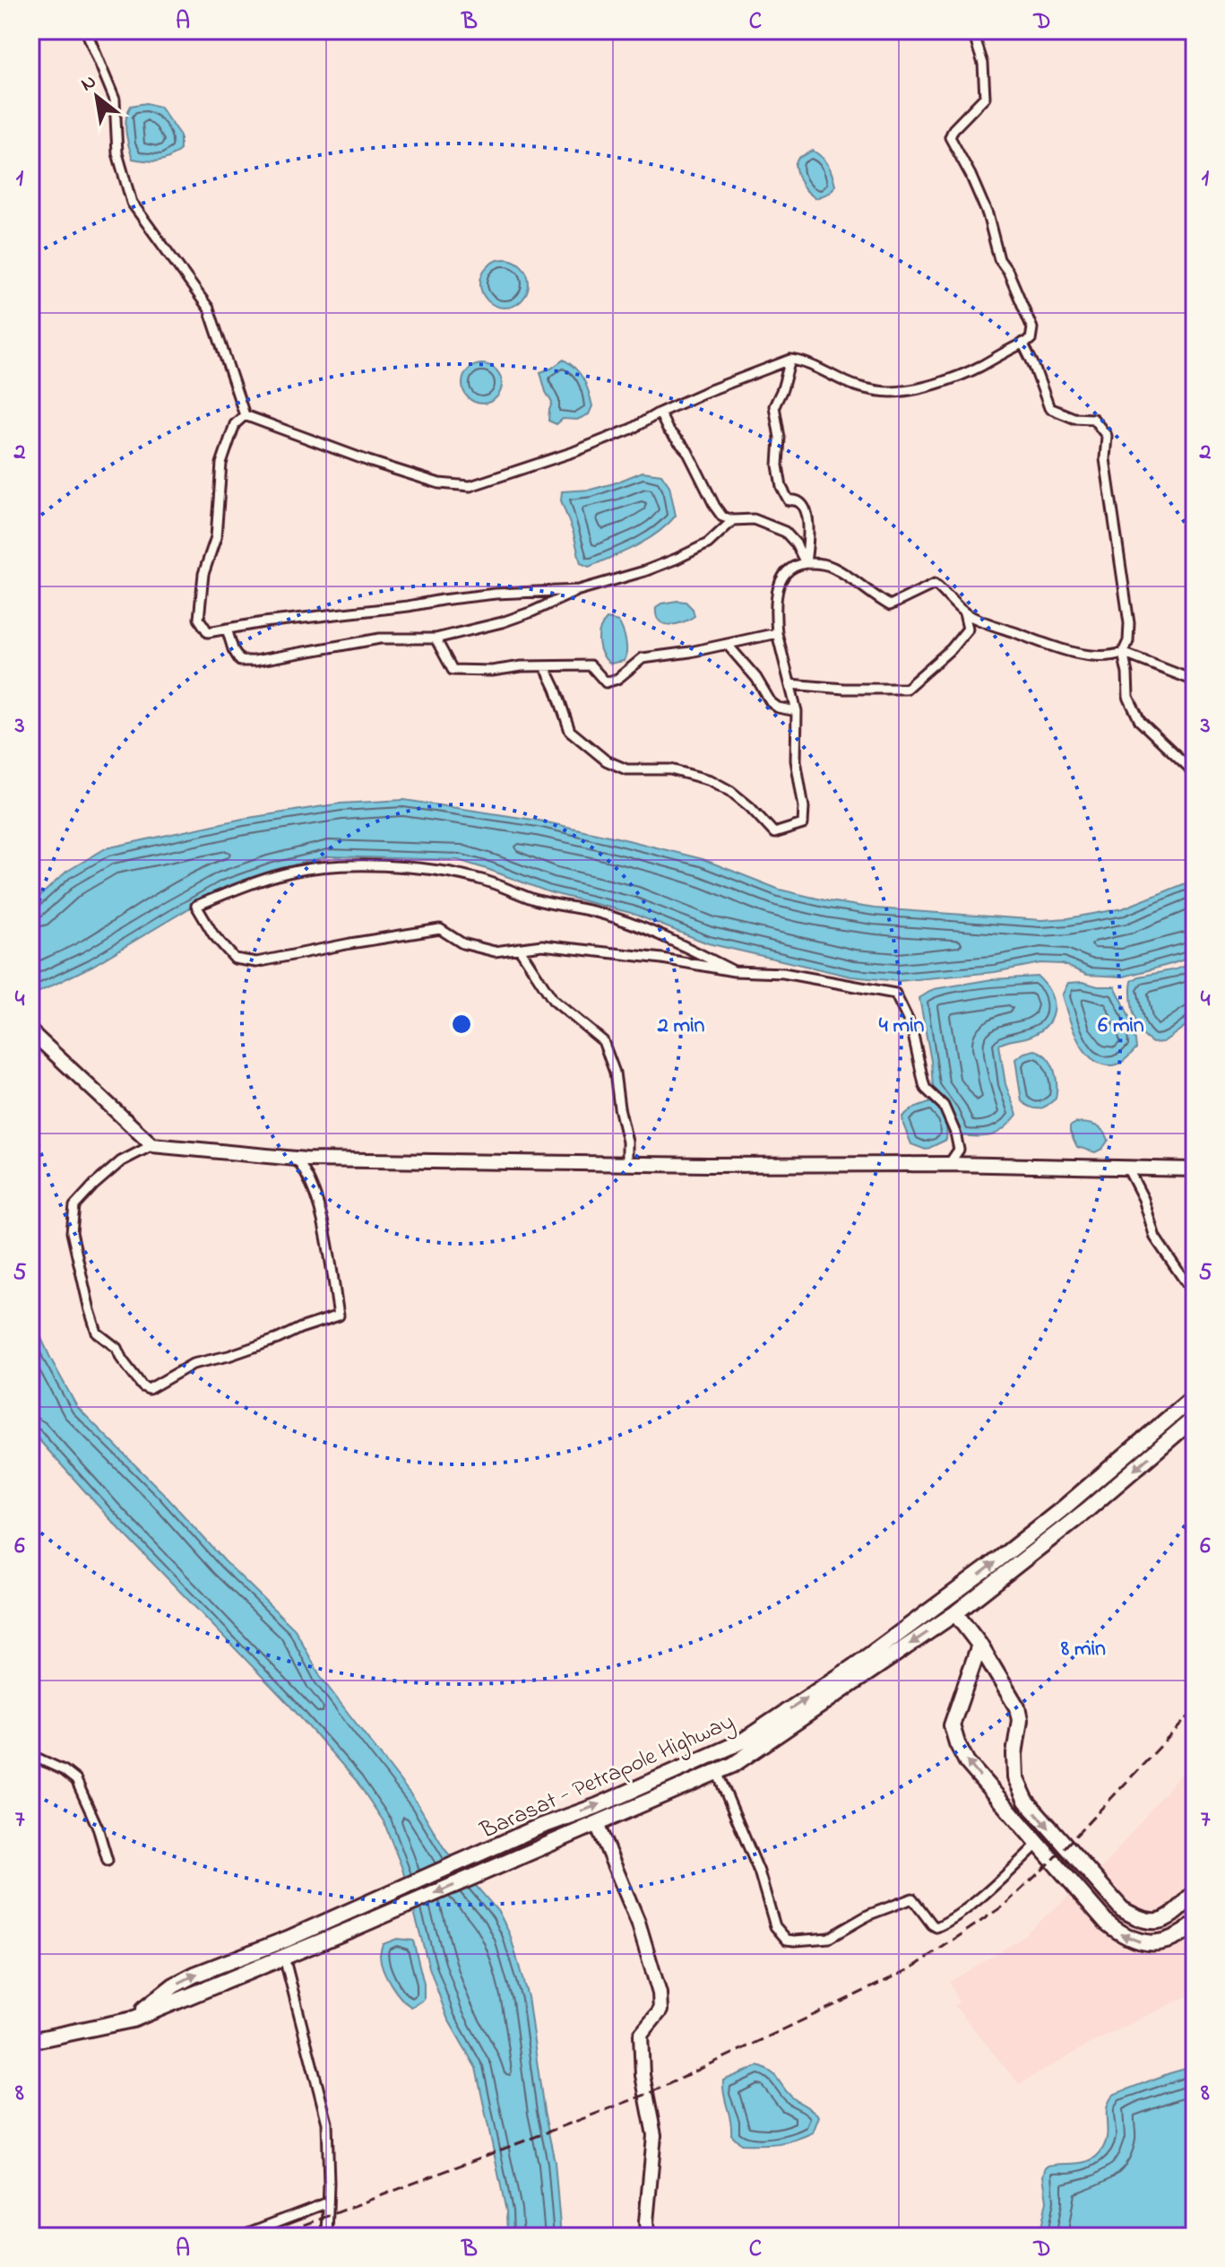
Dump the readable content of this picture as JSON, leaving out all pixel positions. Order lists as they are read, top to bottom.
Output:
{
  "streets": {
    "highway": ["Barasat - Petrapole Highway"]
  },
  "north": "top left",
  "grid": {
    "columns": [
      "A",
      "B",
      "C",
      "D"
    ],
    "rows": [
      "1",
      "2",
      "3",
      "4",
      "5",
      "6",
      "7",
      "8"
    ]
  },
  "rings": [
    "2 min",
    "4 min",
    "6 min",
    "8 min"
  ]
}
